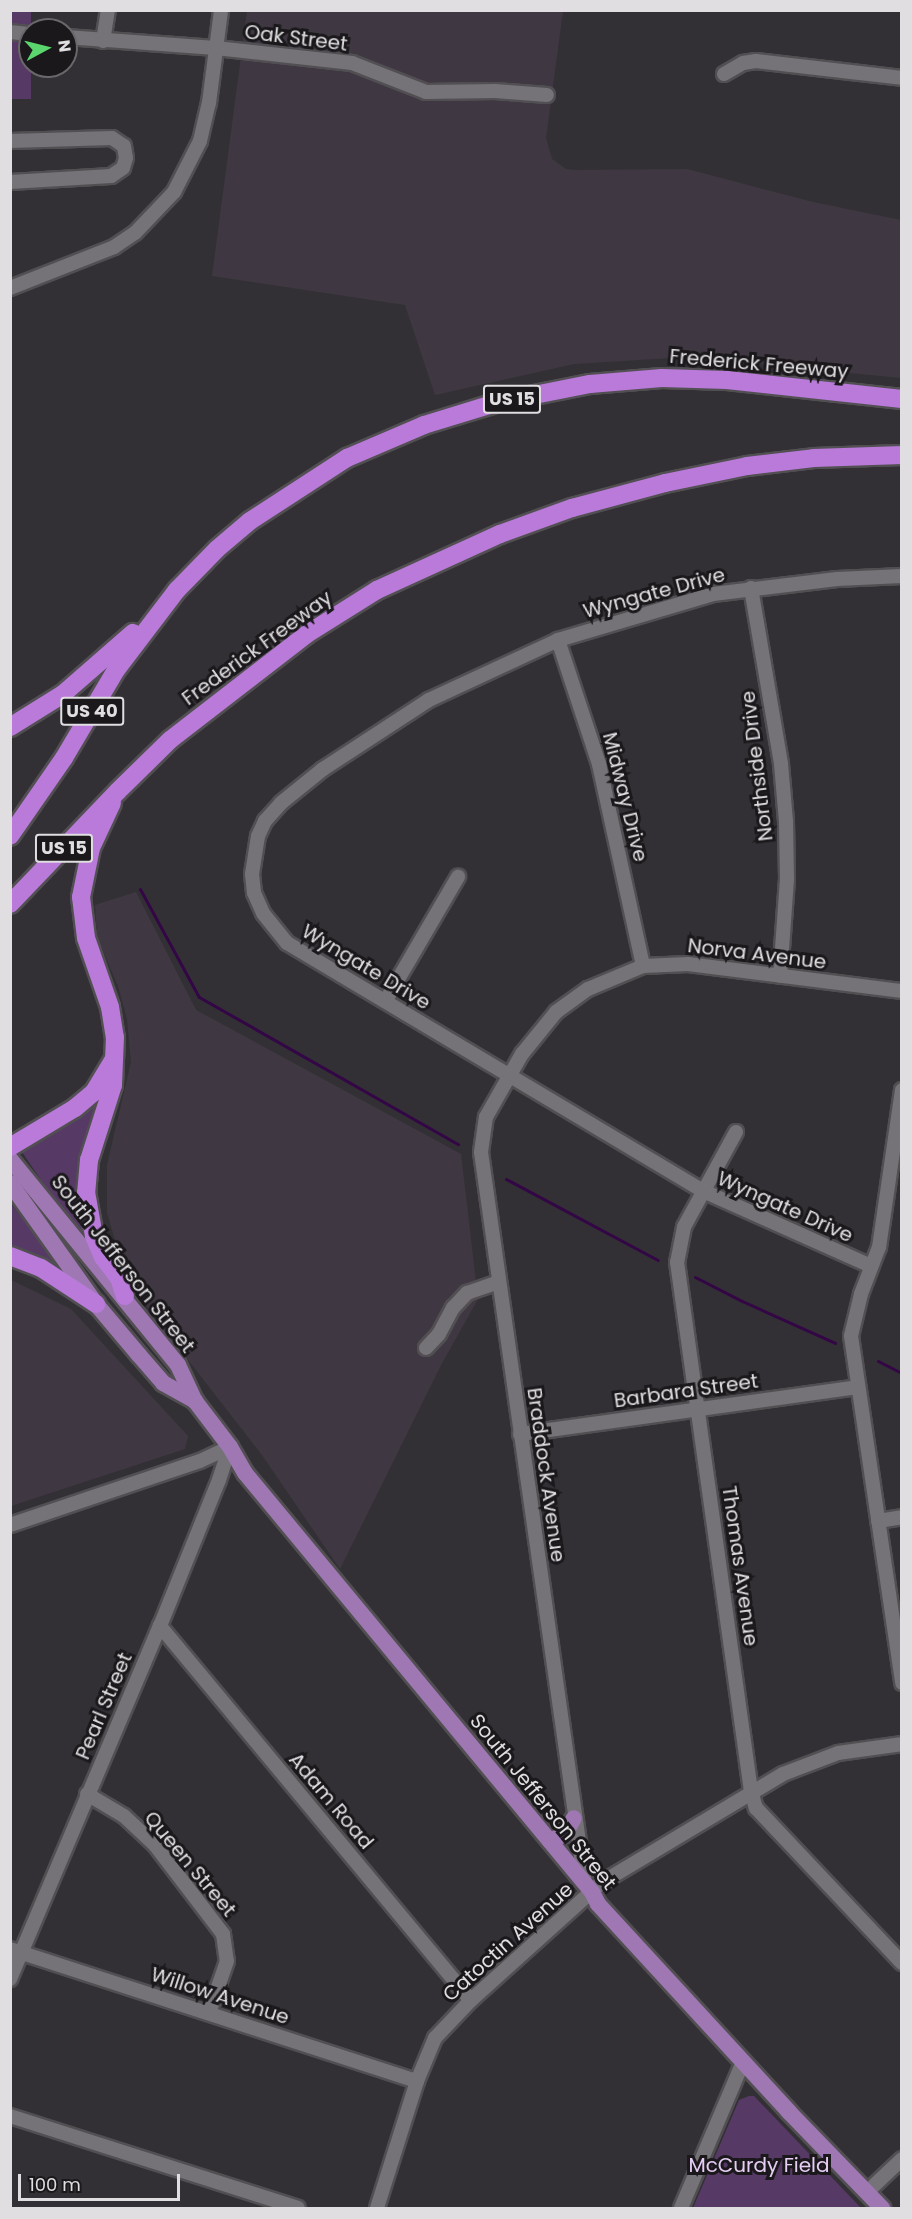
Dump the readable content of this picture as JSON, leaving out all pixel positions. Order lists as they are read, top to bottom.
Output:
{
  "streets": {
    "highway": ["Frederick Freeway", "US 15", "US 40"],
    "main road": ["South Jefferson Street"],
    "street": [
      "Oak Street",
      "Wyngate Drive",
      "Northside Drive",
      "Midway Drive",
      "Norva Avenue",
      "Barbara Street",
      "Braddock Avenue",
      "Thomas Avenue",
      "Pearl Street",
      "Adam Road",
      "Queen Street",
      "Catoctin Avenue",
      "Willow Avenue"
    ]
  },
  "crossings": [
    ["Frederick Freeway", "US 15"],
    ["Wyngate Drive", "Northside Drive"],
    ["Wyngate Drive", "Midway Drive"],
    ["Wyngate Drive", "Norva Avenue"],
    ["Wyngate Drive", "Barbara Street"],
    ["Wyngate Drive", "Braddock Avenue"],
    ["Wyngate Drive", "Thomas Avenue"],
    ["Northside Drive", "Norva Avenue"],
    ["Midway Drive", "Norva Avenue"],
    ["Norva Avenue", "Braddock Avenue"],
    ["South Jefferson Street", "Braddock Avenue"],
    ["South Jefferson Street", "Pearl Street"],
    ["South Jefferson Street", "Catoctin Avenue"],
    ["Barbara Street", "Braddock Avenue"],
    ["Barbara Street", "Thomas Avenue"],
    ["Braddock Avenue", "Catoctin Avenue"],
    ["Thomas Avenue", "Catoctin Avenue"],
    ["Pearl Street", "Adam Road"],
    ["Pearl Street", "Queen Street"],
    ["Pearl Street", "Willow Avenue"],
    ["Adam Road", "Catoctin Avenue"],
    ["Queen Street", "Willow Avenue"],
    ["Catoctin Avenue", "Willow Avenue"]
  ],
  "parks": ["McCurdy Field"],
  "scale_bar": "100 m",
  "north": "right"
}
